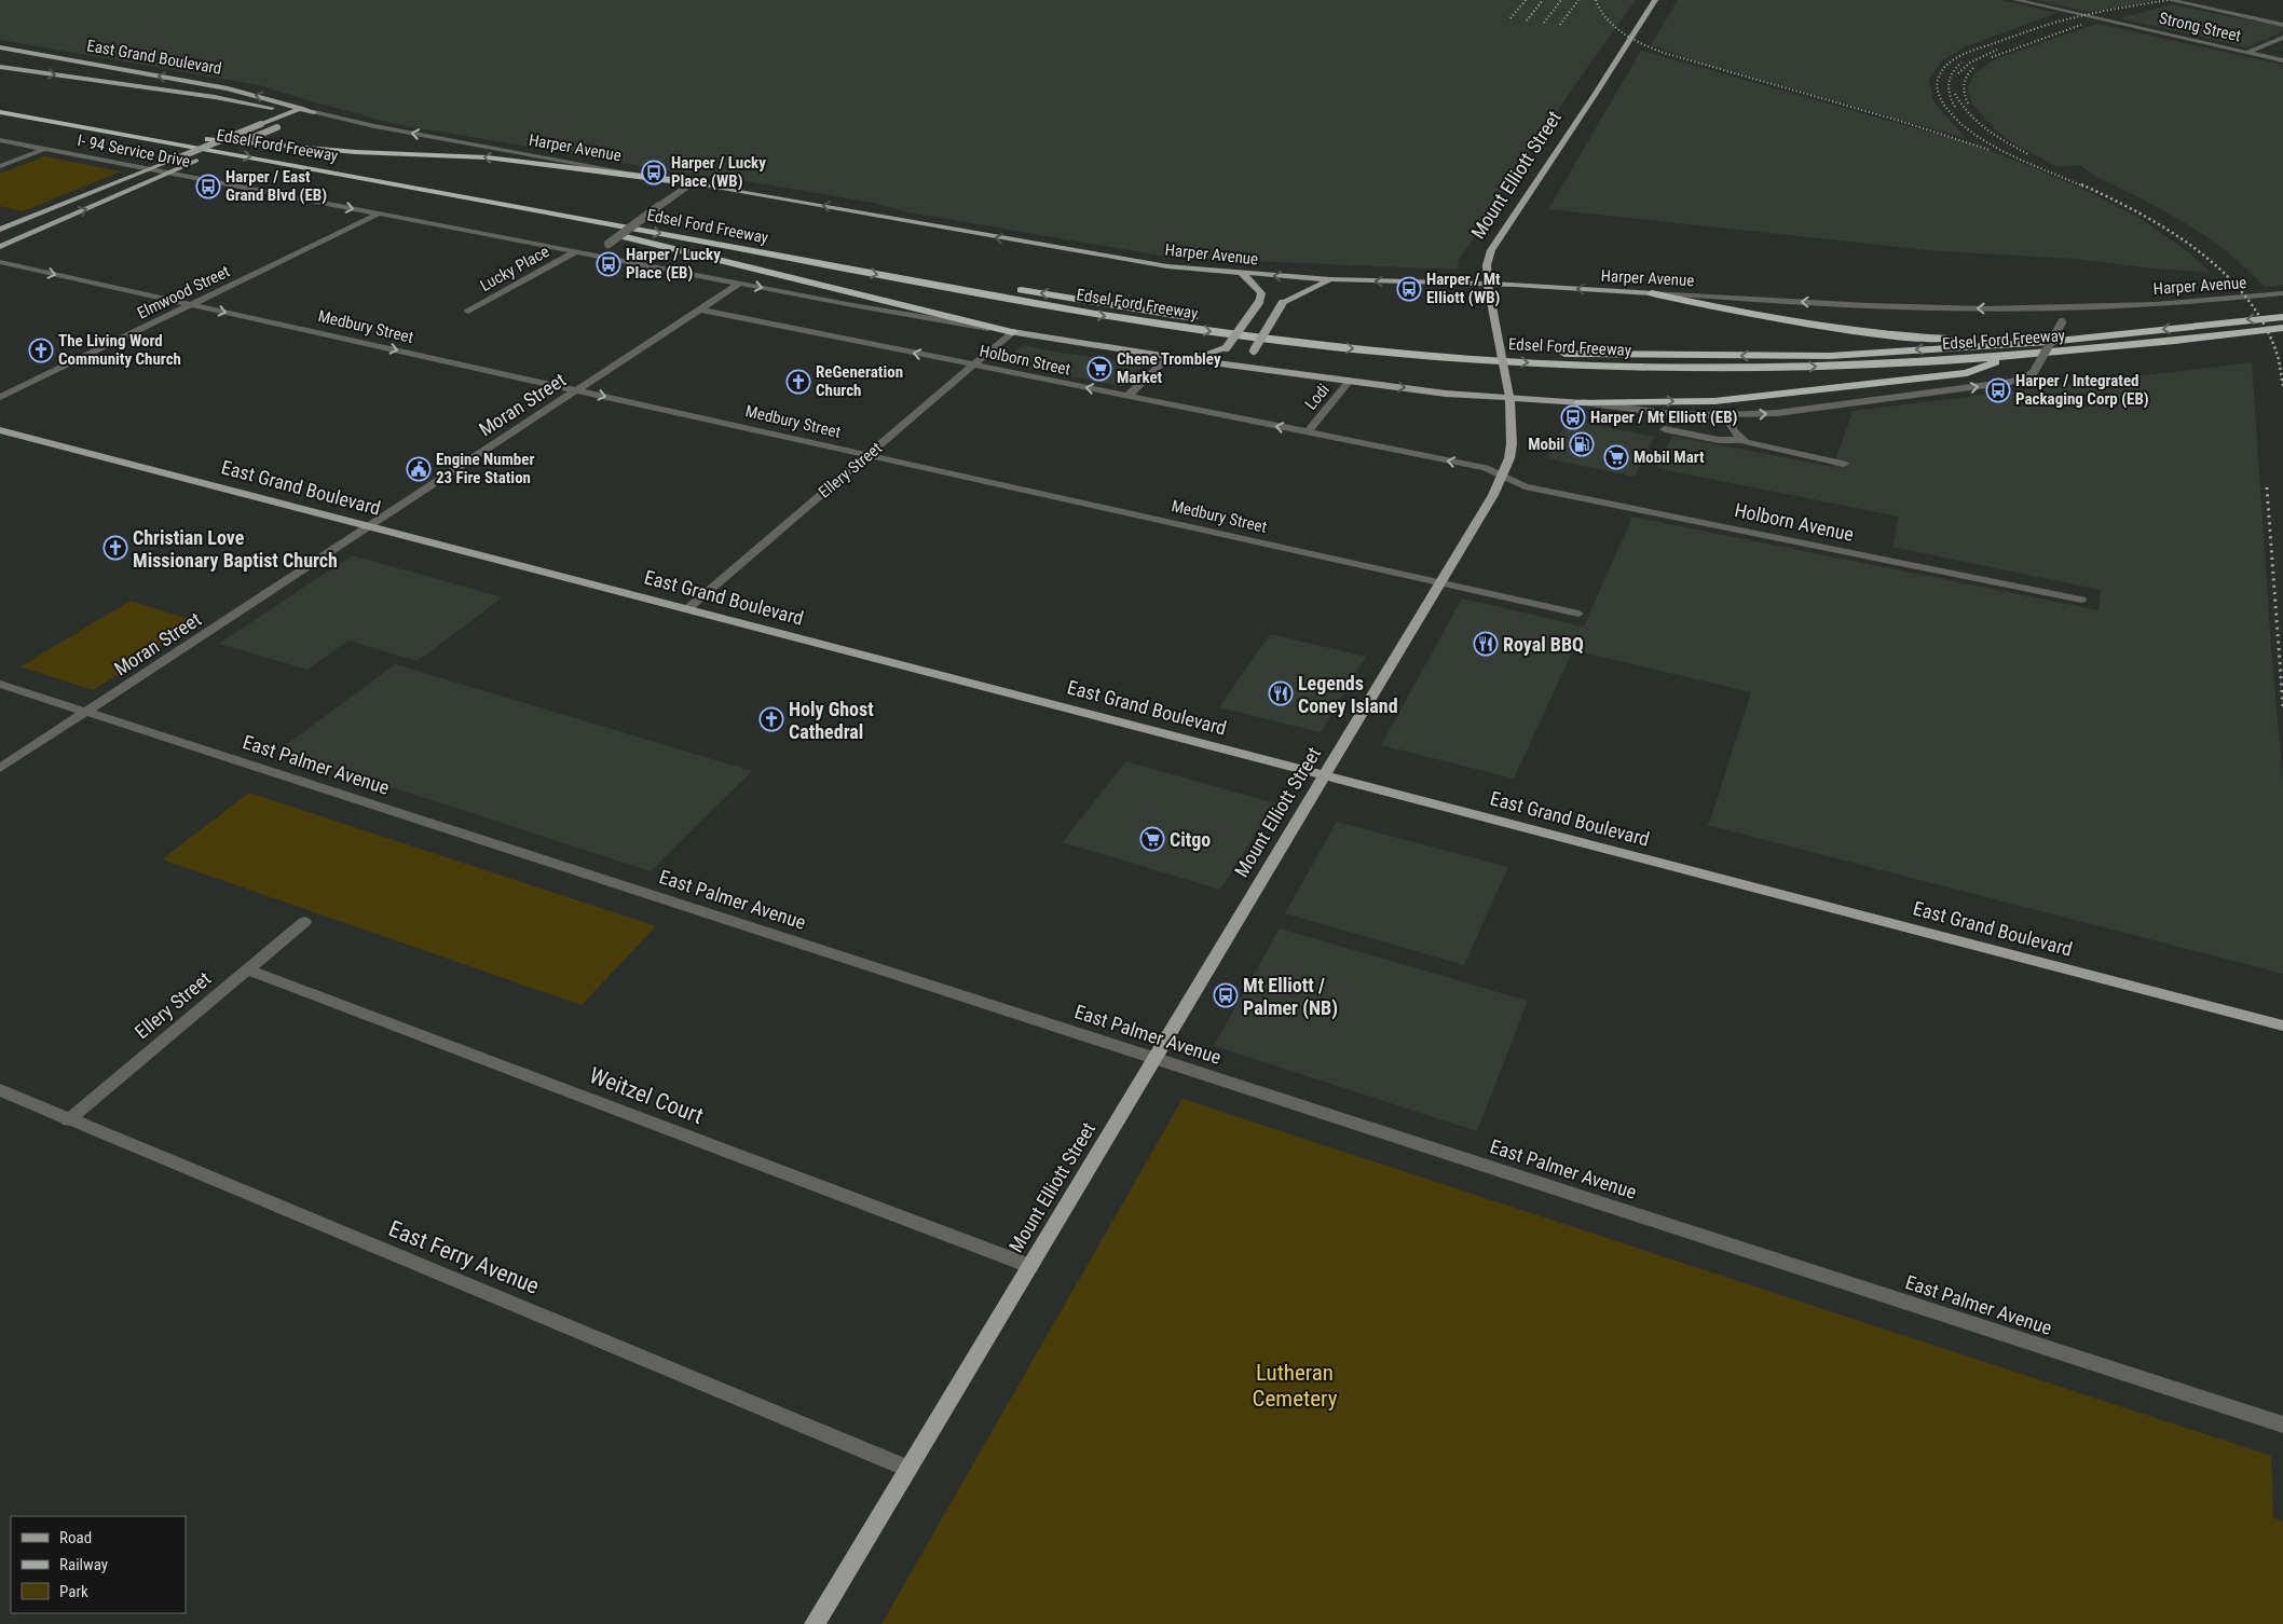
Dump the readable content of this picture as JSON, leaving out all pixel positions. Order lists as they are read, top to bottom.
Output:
{
  "streets": {
    "highway": ["Edsel Ford Freeway"],
    "main road": ["East Grand Boulevard", "Harper Avenue", "Mount Elliott Street"],
    "street": [
      "Strong Street",
      "I- 94 Service Drive",
      "Lucky Place",
      "Elmwood Street",
      "Medbury Street",
      "Holborn Street",
      "Lodi",
      "Moran Street",
      "Ellery Street",
      "Holborn Avenue",
      "East Palmer Avenue",
      "Weitzel Court",
      "East Ferry Avenue"
    ]
  },
  "crossings": [
    ["East Grand Boulevard", "Harper Avenue"],
    ["East Grand Boulevard", "Mount Elliott Street"],
    ["East Grand Boulevard", "Moran Street"],
    ["East Grand Boulevard", "Ellery Street"],
    ["Harper Avenue", "Mount Elliott Street"],
    ["I- 94 Service Drive", "Lucky Place"],
    ["I- 94 Service Drive", "Elmwood Street"],
    ["Mount Elliott Street", "Medbury Street"],
    ["Mount Elliott Street", "Holborn Street"],
    ["Mount Elliott Street", "Holborn Avenue"],
    ["Mount Elliott Street", "East Palmer Avenue"],
    ["Mount Elliott Street", "Weitzel Court"],
    ["Mount Elliott Street", "East Ferry Avenue"],
    ["Elmwood Street", "Medbury Street"],
    ["Medbury Street", "Moran Street"],
    ["Medbury Street", "Ellery Street"],
    ["Holborn Street", "Lodi"],
    ["Holborn Street", "Moran Street"],
    ["Holborn Street", "Ellery Street"],
    ["Holborn Street", "Holborn Avenue"],
    ["Moran Street", "East Palmer Avenue"],
    ["Ellery Street", "Weitzel Court"],
    ["Ellery Street", "East Ferry Avenue"]
  ],
  "one_way": ["I- 94 Service Drive", "Medbury Street"],
  "parks": ["Lutheran Cemetery"],
  "places": {
    "bus stop": [
      "Harper / Lucky Place (WB)",
      "Harper / East Grand Blvd (EB)",
      "Harper / Lucky Place (EB)",
      "Harper / Mt Elliott (WB)",
      "Harper / Integrated Packaging Corp (EB)",
      "Harper / Mt Elliott (EB)",
      "Mt Elliott / Palmer (NB)"
    ],
    "church": [
      "The Living Word Community Church",
      "ReGeneration Church",
      "Christian Love Missionary Baptist Church",
      "Holy Ghost Cathedral"
    ],
    "supermarket": ["Chene Trombley Market", "Mobil Mart", "Citgo"],
    "fuel station": ["Mobil"],
    "public building": ["Engine Number 23 Fire Station"],
    "restaurant": ["Royal BBQ", "Legends Coney Island"]
  },
  "legend": ["Road", "Railway", "Park"]
}
